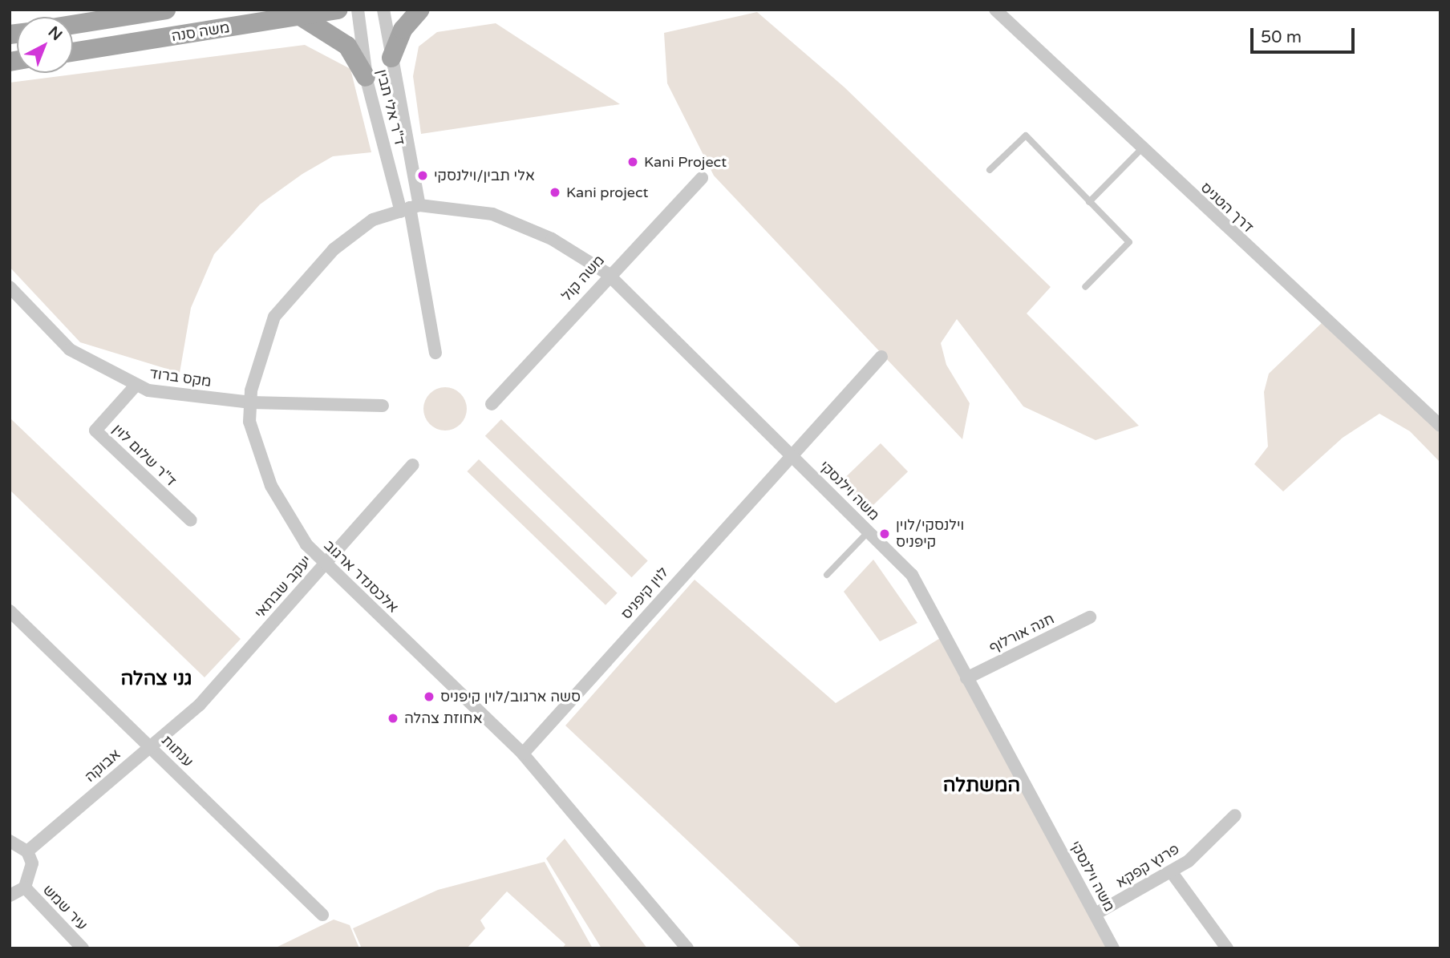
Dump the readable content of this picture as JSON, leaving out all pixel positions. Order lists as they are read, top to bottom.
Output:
{
  "streets": {
    "main road": ["משה סנה"],
    "street": [
      "ד\"ר אלי תבין",
      "דרך הטניס",
      "משה קול",
      "מקס ברוד",
      "ד\"ר שלום לוין",
      "משה וילנסקי",
      "אלכסנדר ארגוב",
      "יעקב שבתאי",
      "לוין קיפניס",
      "חנה אורלוף",
      "ענתות",
      "אבוקה",
      "פרנץ קפקא",
      "עיר שמש"
    ]
  },
  "crossings": [
    ["ד\"ר אלי תבין", "משה וילנסקי"],
    ["ד\"ר אלי תבין", "אלכסנדר ארגוב"],
    ["משה קול", "משה וילנסקי"],
    ["מקס ברוד", "ד\"ר שלום לוין"],
    ["מקס ברוד", "אלכסנדר ארגוב"],
    ["משה וילנסקי", "אלכסנדר ארגוב"],
    ["משה וילנסקי", "לוין קיפניס"],
    ["משה וילנסקי", "חנה אורלוף"],
    ["משה וילנסקי", "פרנץ קפקא"],
    ["אלכסנדר ארגוב", "יעקב שבתאי"],
    ["אלכסנדר ארגוב", "לוין קיפניס"],
    ["יעקב שבתאי", "אבוקה"],
    ["ענתות", "אבוקה"]
  ],
  "districts": ["גני צהלה", "המשתלה"],
  "places": [
    "Kani Project",
    "אלי תבין/וילנסקי",
    "Kani project",
    "וילנסקי/לוין קיפניס",
    "סשה ארגוב/לוין קיפניס",
    "אחוזת צהלה"
  ],
  "scale_bar": "50 m",
  "north": "top right"
}
